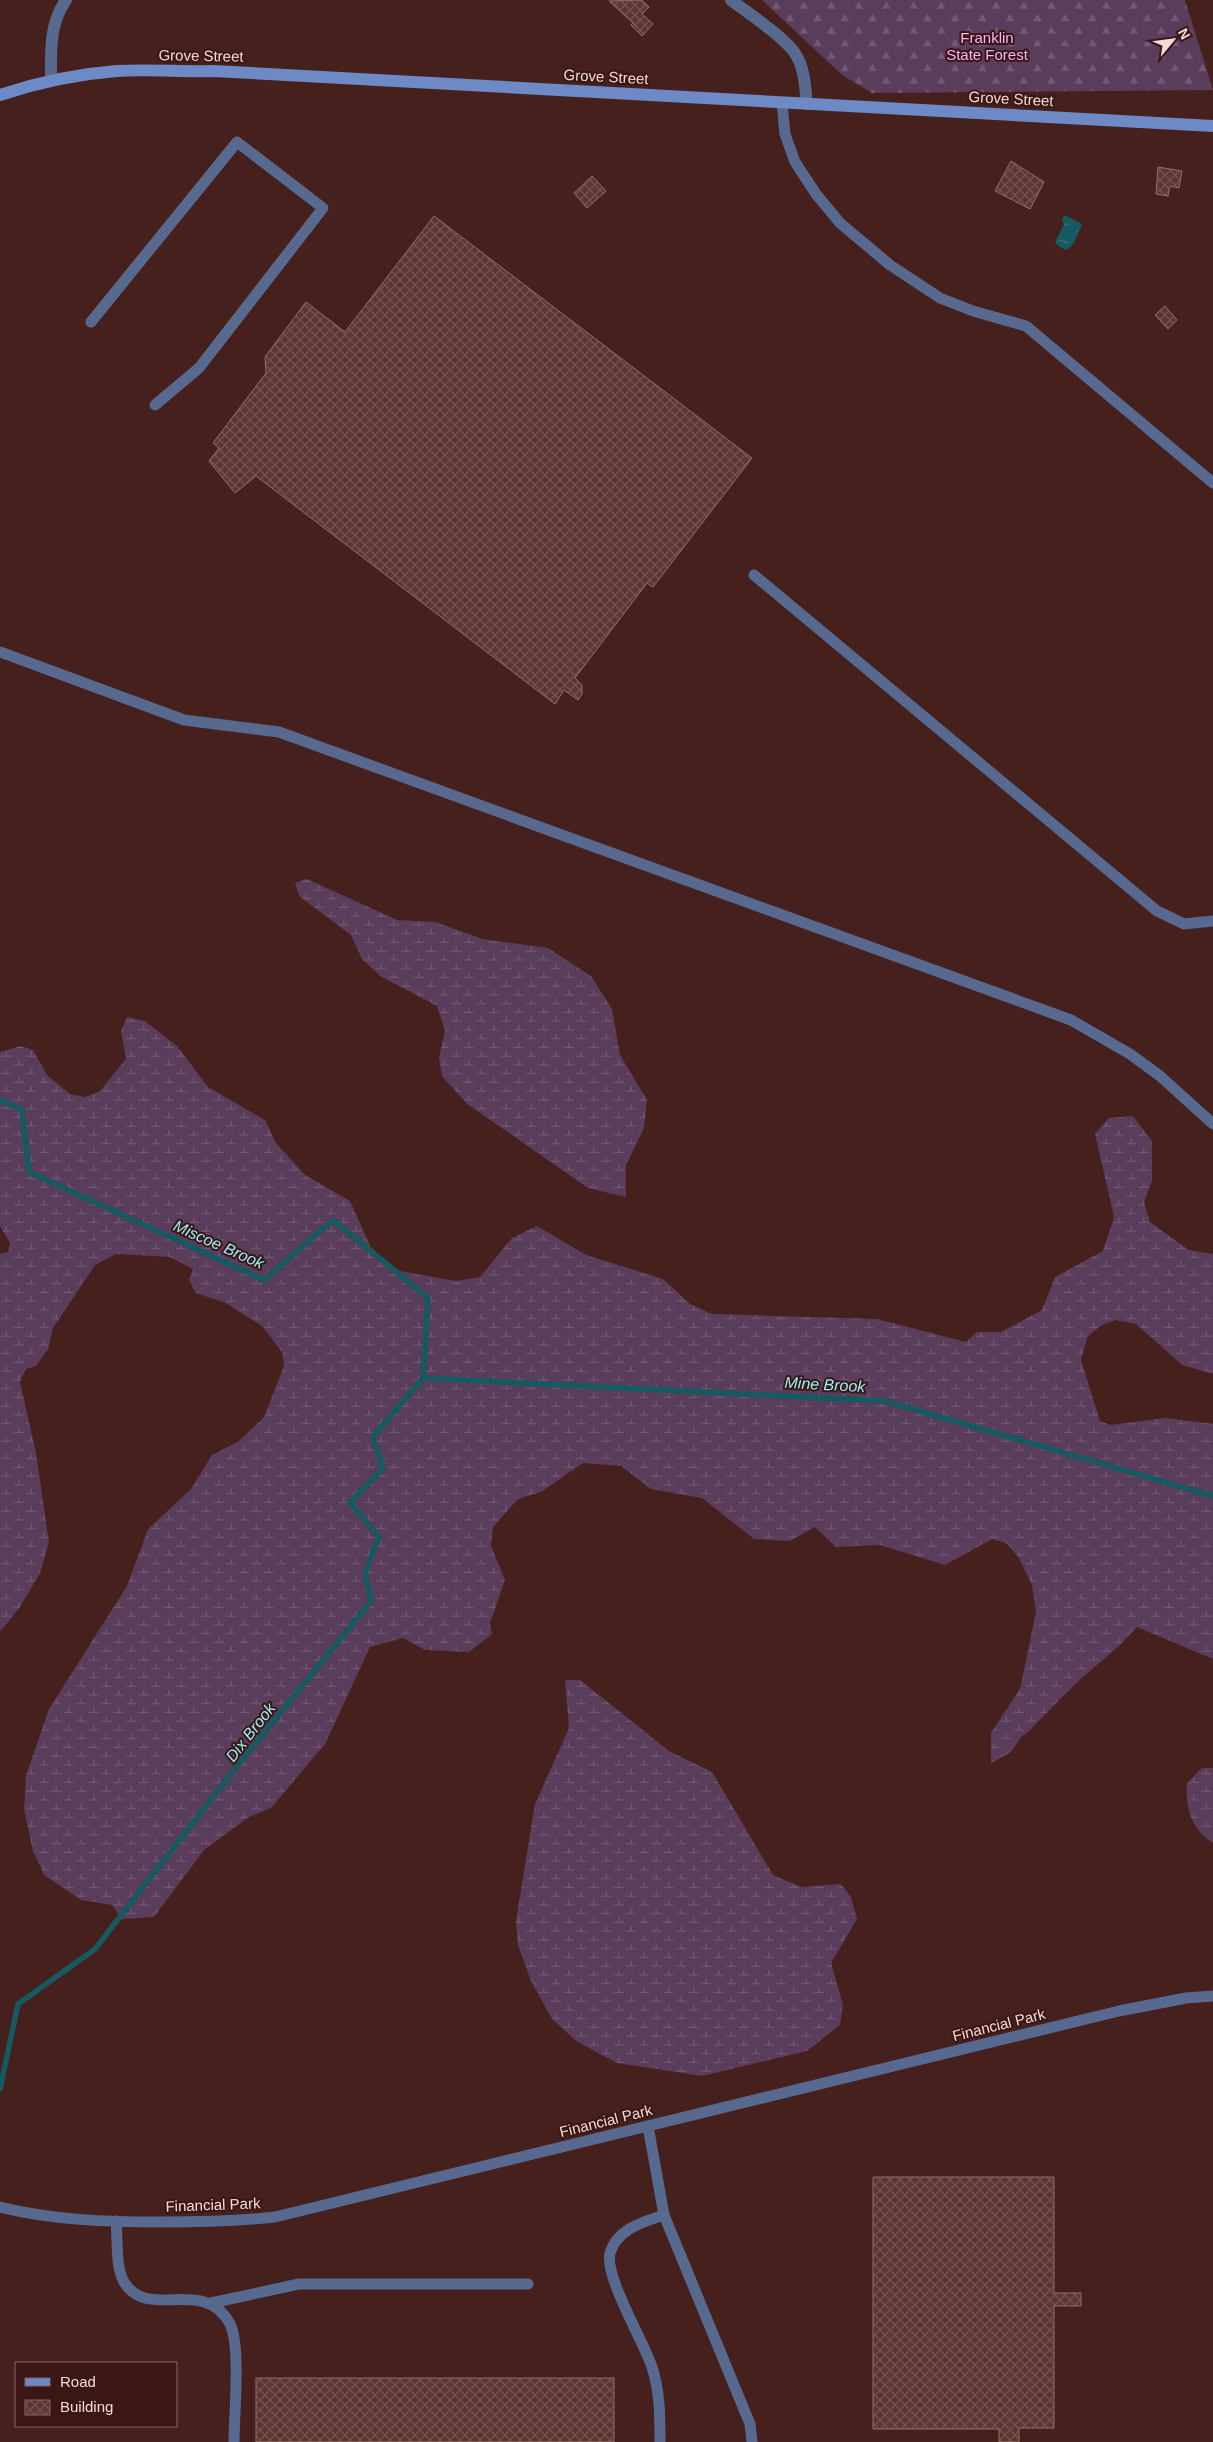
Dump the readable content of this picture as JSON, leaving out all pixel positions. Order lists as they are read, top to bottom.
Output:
{
  "streets": {
    "main road": ["Grove Street"],
    "lane": ["Financial Park"]
  },
  "water": ["Miscoe Brook", "Mine Brook", "Dix Brook"],
  "parks": ["Franklin State Forest"],
  "legend": ["Road", "Building"],
  "north": "top right"
}
